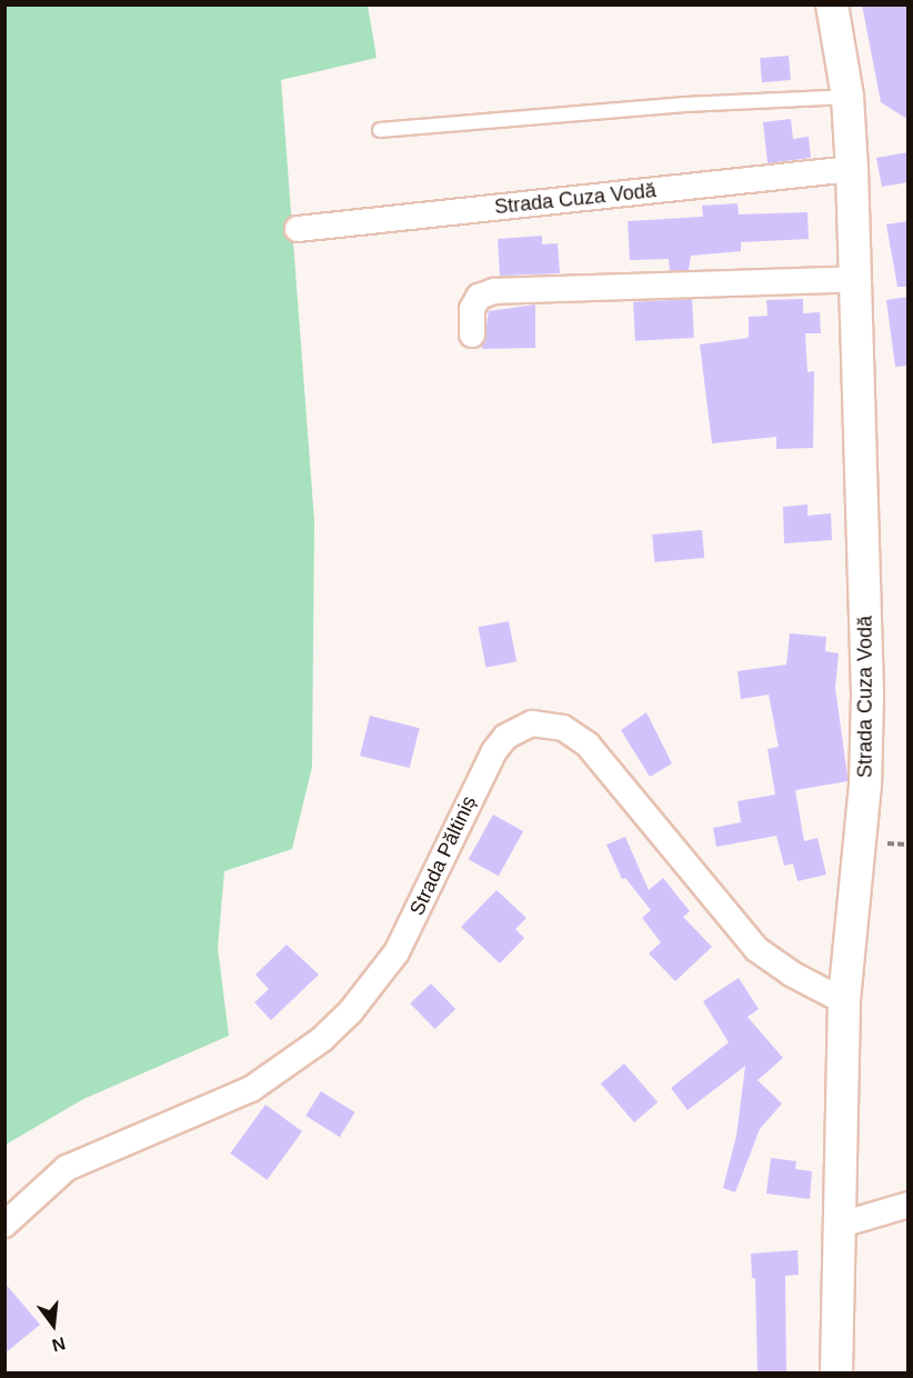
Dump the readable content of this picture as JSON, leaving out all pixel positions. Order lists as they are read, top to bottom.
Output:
{
  "streets": {
    "street": ["Strada Cuza Vodă", "Strada Păltiniș"]
  },
  "crossings": [
    ["Strada Cuza Vodă", "Strada Păltiniș"]
  ],
  "north": "bottom"
}
